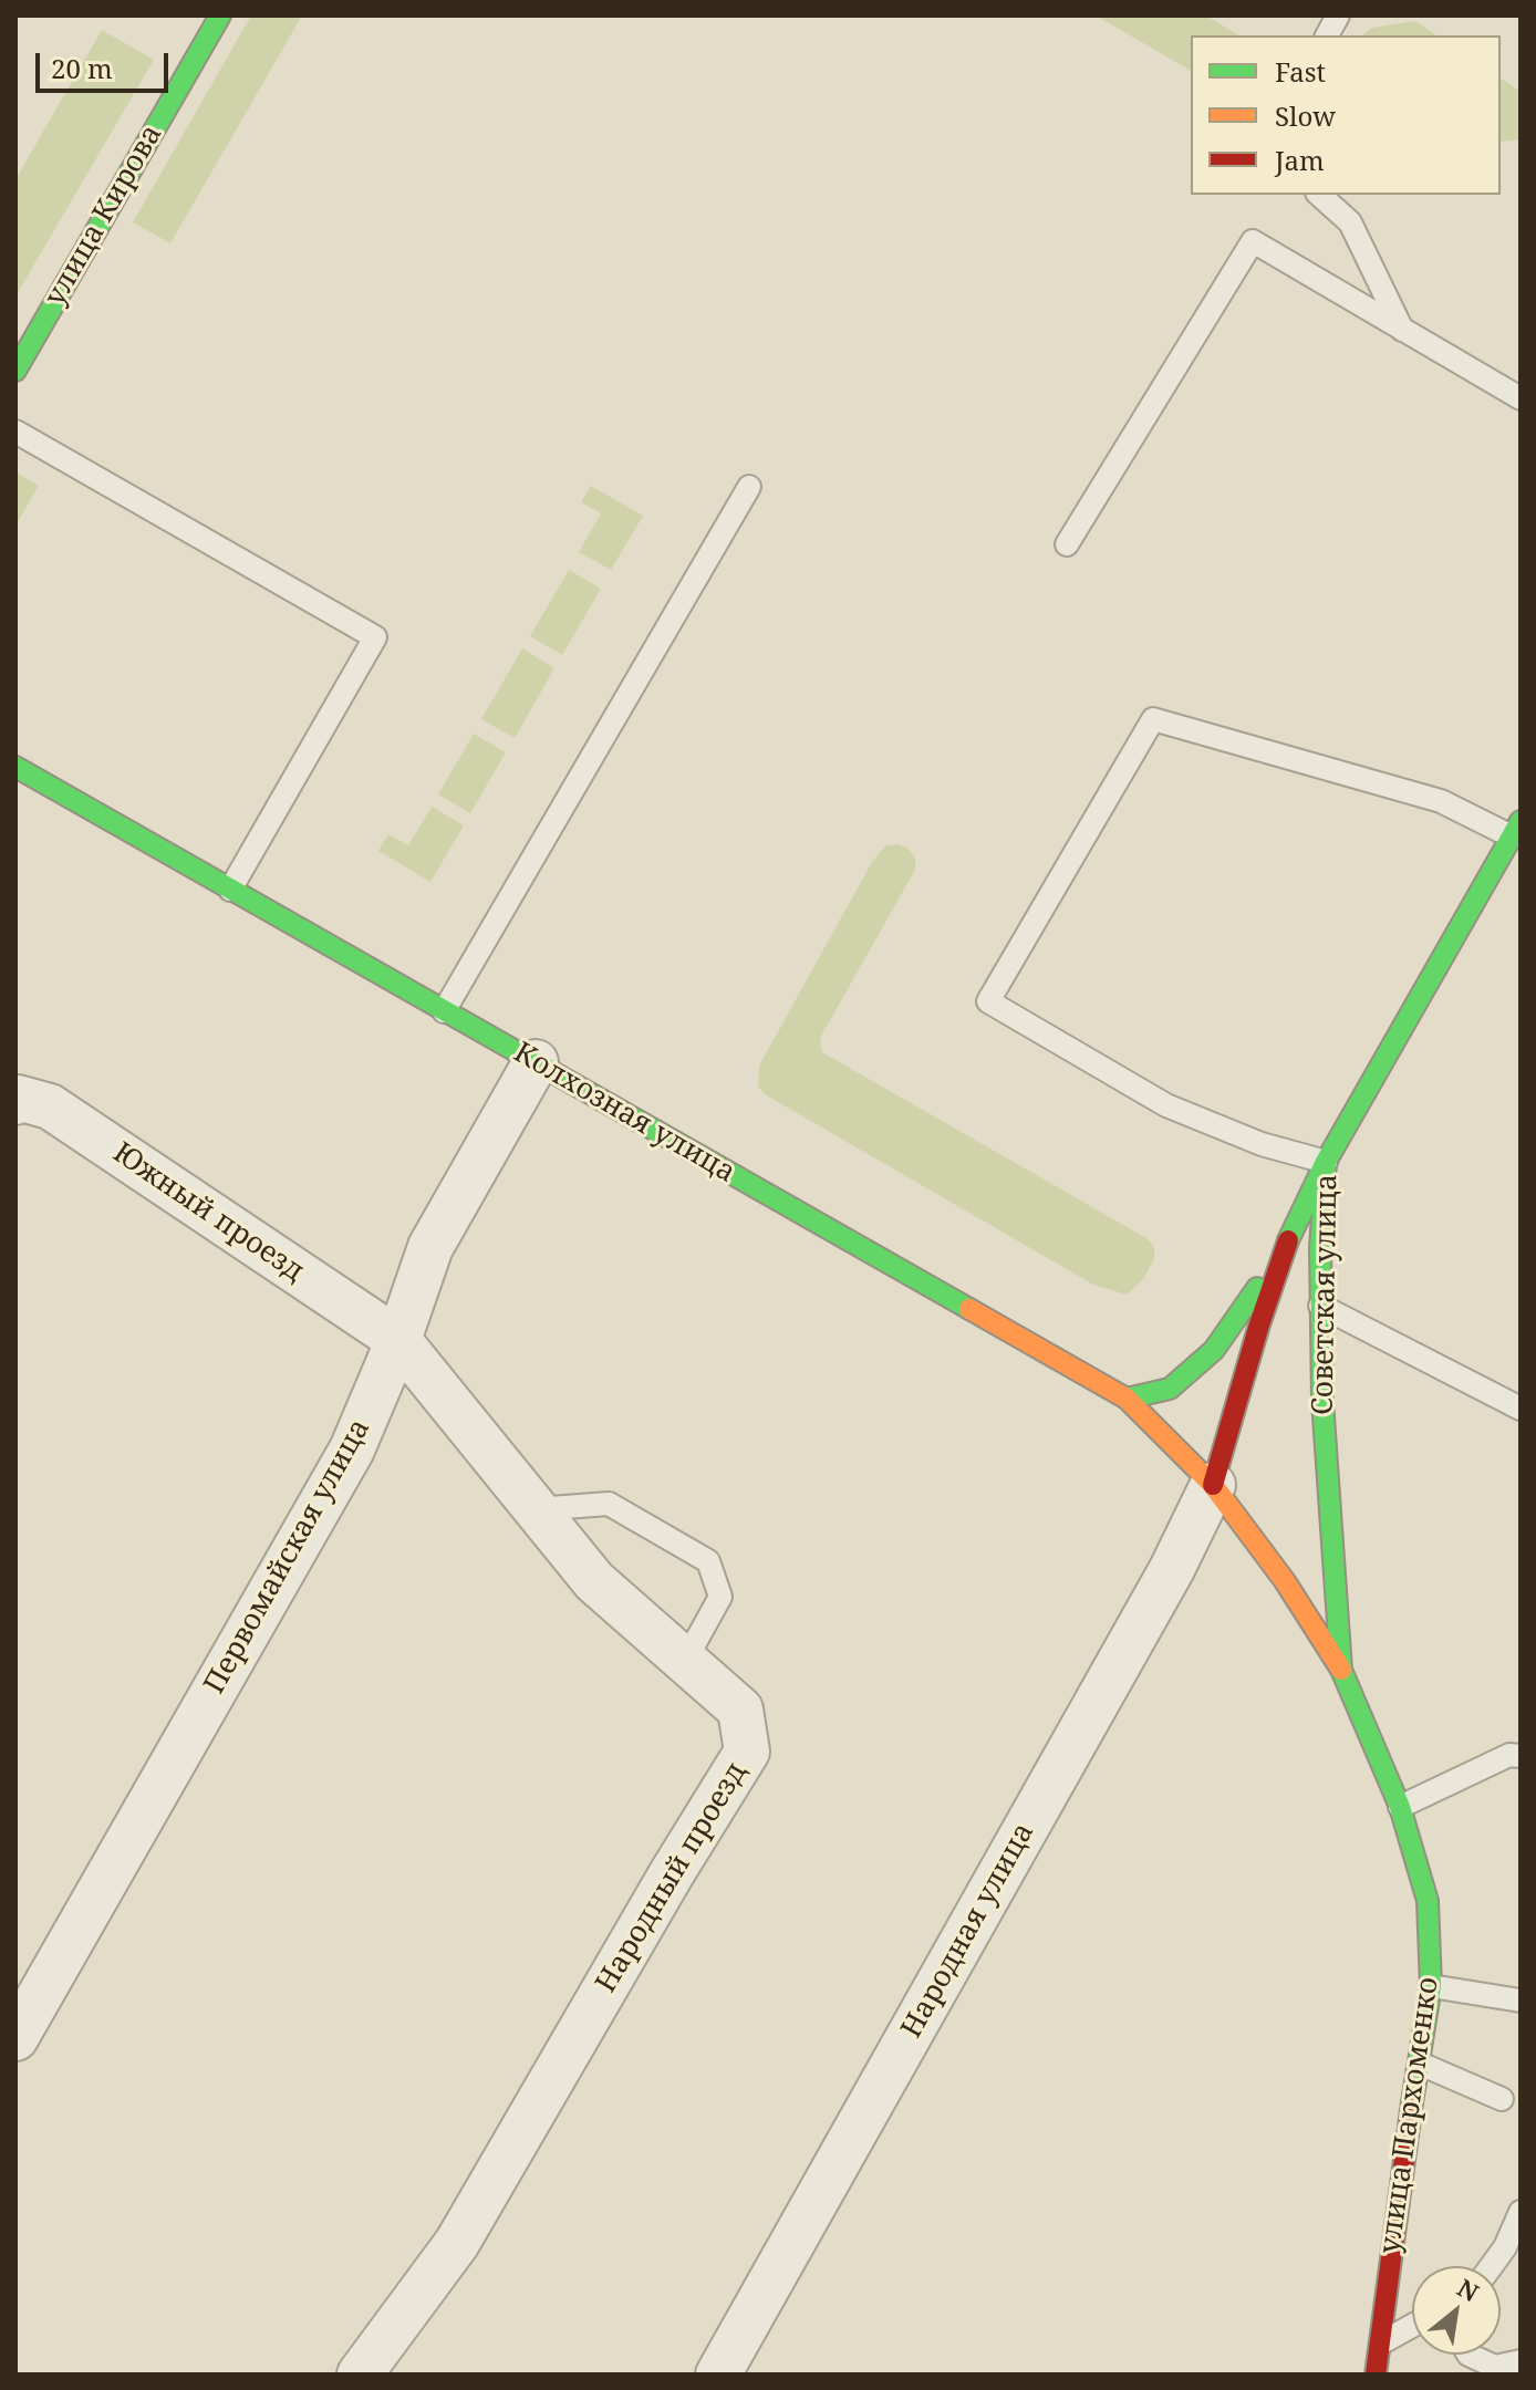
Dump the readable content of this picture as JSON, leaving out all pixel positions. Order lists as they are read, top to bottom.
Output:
{
  "streets": {
    "street": [
      "улица Кирова",
      "Колхозная улица",
      "Южный проезд",
      "Советская улица",
      "Первомайская улица",
      "Народный проезд",
      "Народная улица",
      "улица Пархоменко"
    ]
  },
  "crossings": [
    ["Колхозная улица", "Первомайская улица"],
    ["Колхозная улица", "Народная улица"],
    ["Южный проезд", "Первомайская улица"],
    ["Южный проезд", "Народный проезд"],
    ["Советская улица", "улица Пархоменко"],
    ["Первомайская улица", "Народный проезд"]
  ],
  "legend": ["Fast", "Slow", "Jam"],
  "scale_bar": "20 m",
  "north": "top right"
}
